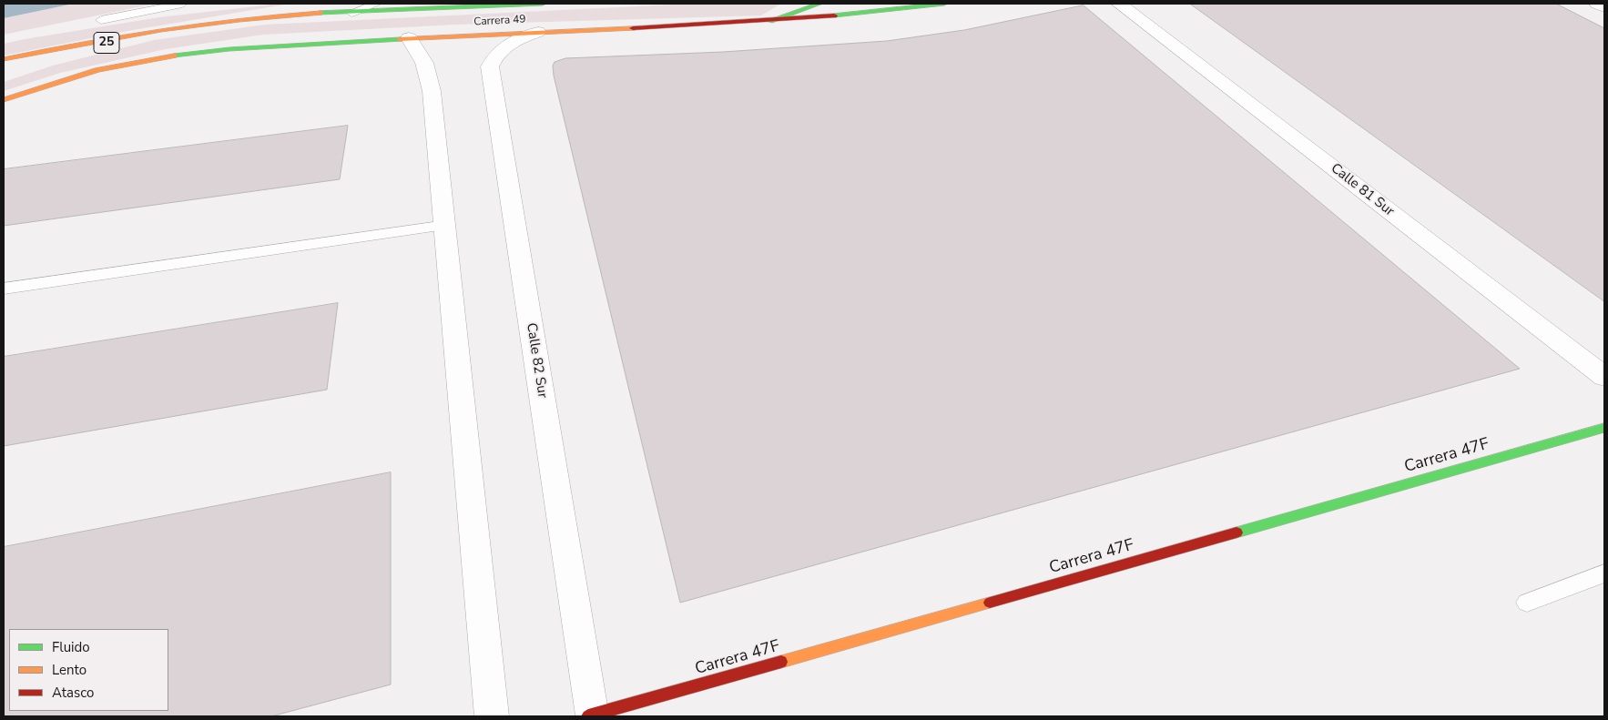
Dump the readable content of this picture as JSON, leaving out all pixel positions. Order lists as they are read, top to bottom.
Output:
{
  "streets": {
    "main road": ["Carrera 49", "25", "Carrera 47F"],
    "street": ["Calle 81 Sur", "Calle 82 Sur"]
  },
  "crossings": [
    ["Carrera 49", "Calle 82 Sur"],
    ["Calle 82 Sur", "Carrera 47F"]
  ],
  "legend": ["Fluido", "Lento", "Atasco"]
}
